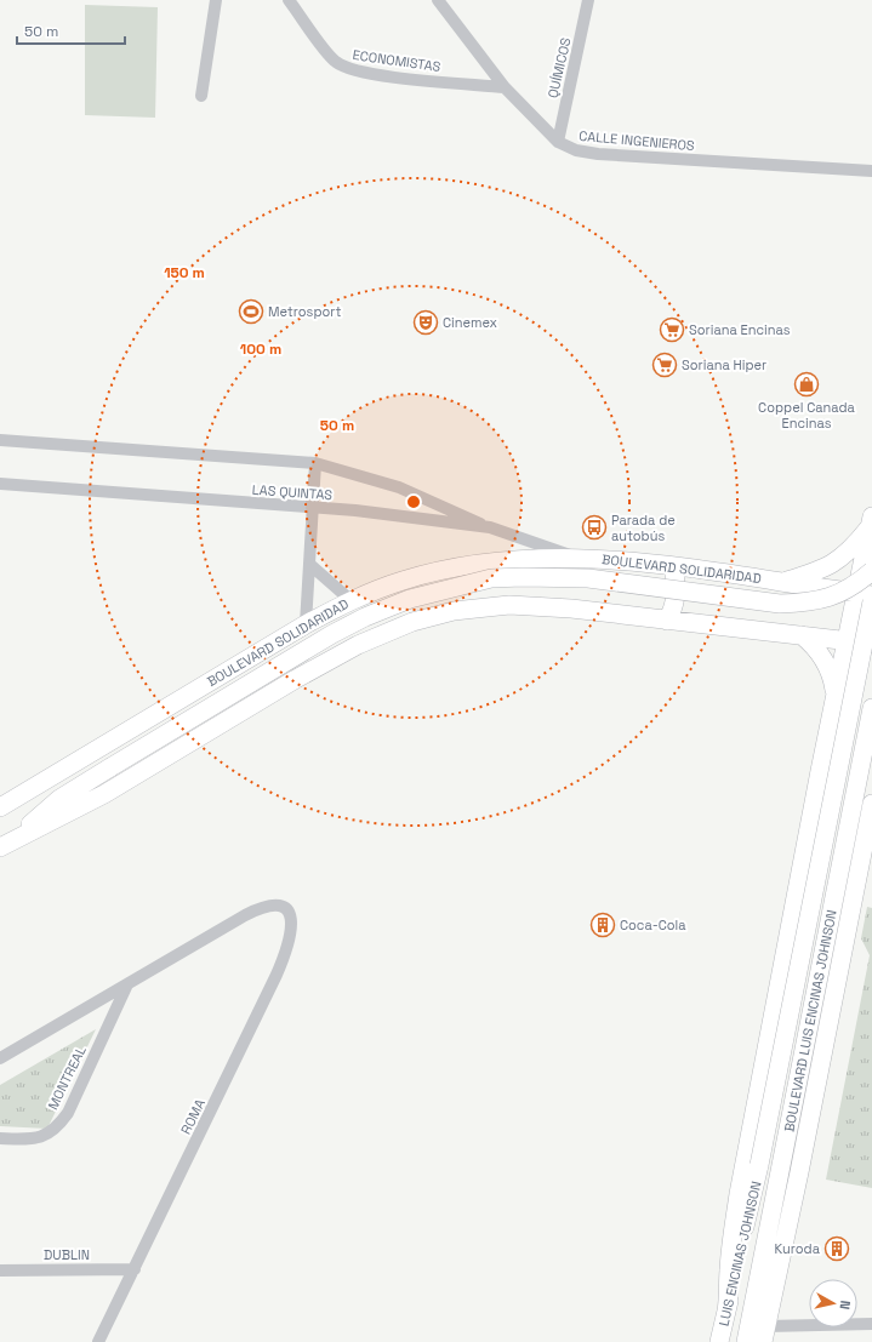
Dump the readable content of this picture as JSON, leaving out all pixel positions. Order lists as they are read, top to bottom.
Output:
{
  "streets": {
    "main road": ["BOULEVARD SOLIDARIDAD", "BOULEVARD LUIS ENCINAS JOHNSON", "LUIS ENCINAS JOHNSON"],
    "street": [
      "ECONOMISTAS",
      "QUÍMICOS",
      "CALLE INGENIEROS",
      "LAS QUINTAS",
      "MONTREAL",
      "ROMA",
      "DUBLIN"
    ]
  },
  "crossings": [
    ["ECONOMISTAS", "CALLE INGENIEROS"],
    ["QUÍMICOS", "CALLE INGENIEROS"],
    ["LAS QUINTAS", "BOULEVARD SOLIDARIDAD"],
    ["BOULEVARD LUIS ENCINAS JOHNSON", "LUIS ENCINAS JOHNSON"],
    ["MONTREAL", "ROMA"],
    ["ROMA", "DUBLIN"]
  ],
  "places": {
    "sports": ["Metrosport"],
    "theatre": ["Cinemex"],
    "supermarket": ["Soriana Encinas", "Soriana Hiper"],
    "shop": ["Coppel Canada Encinas"],
    "bus stop": ["Parada de autobús"],
    "building": ["Coca-Cola", "Kuroda"]
  },
  "scale_bar": "50 m",
  "north": "right",
  "rings": ["150 m", "100 m", "50 m"]
}
